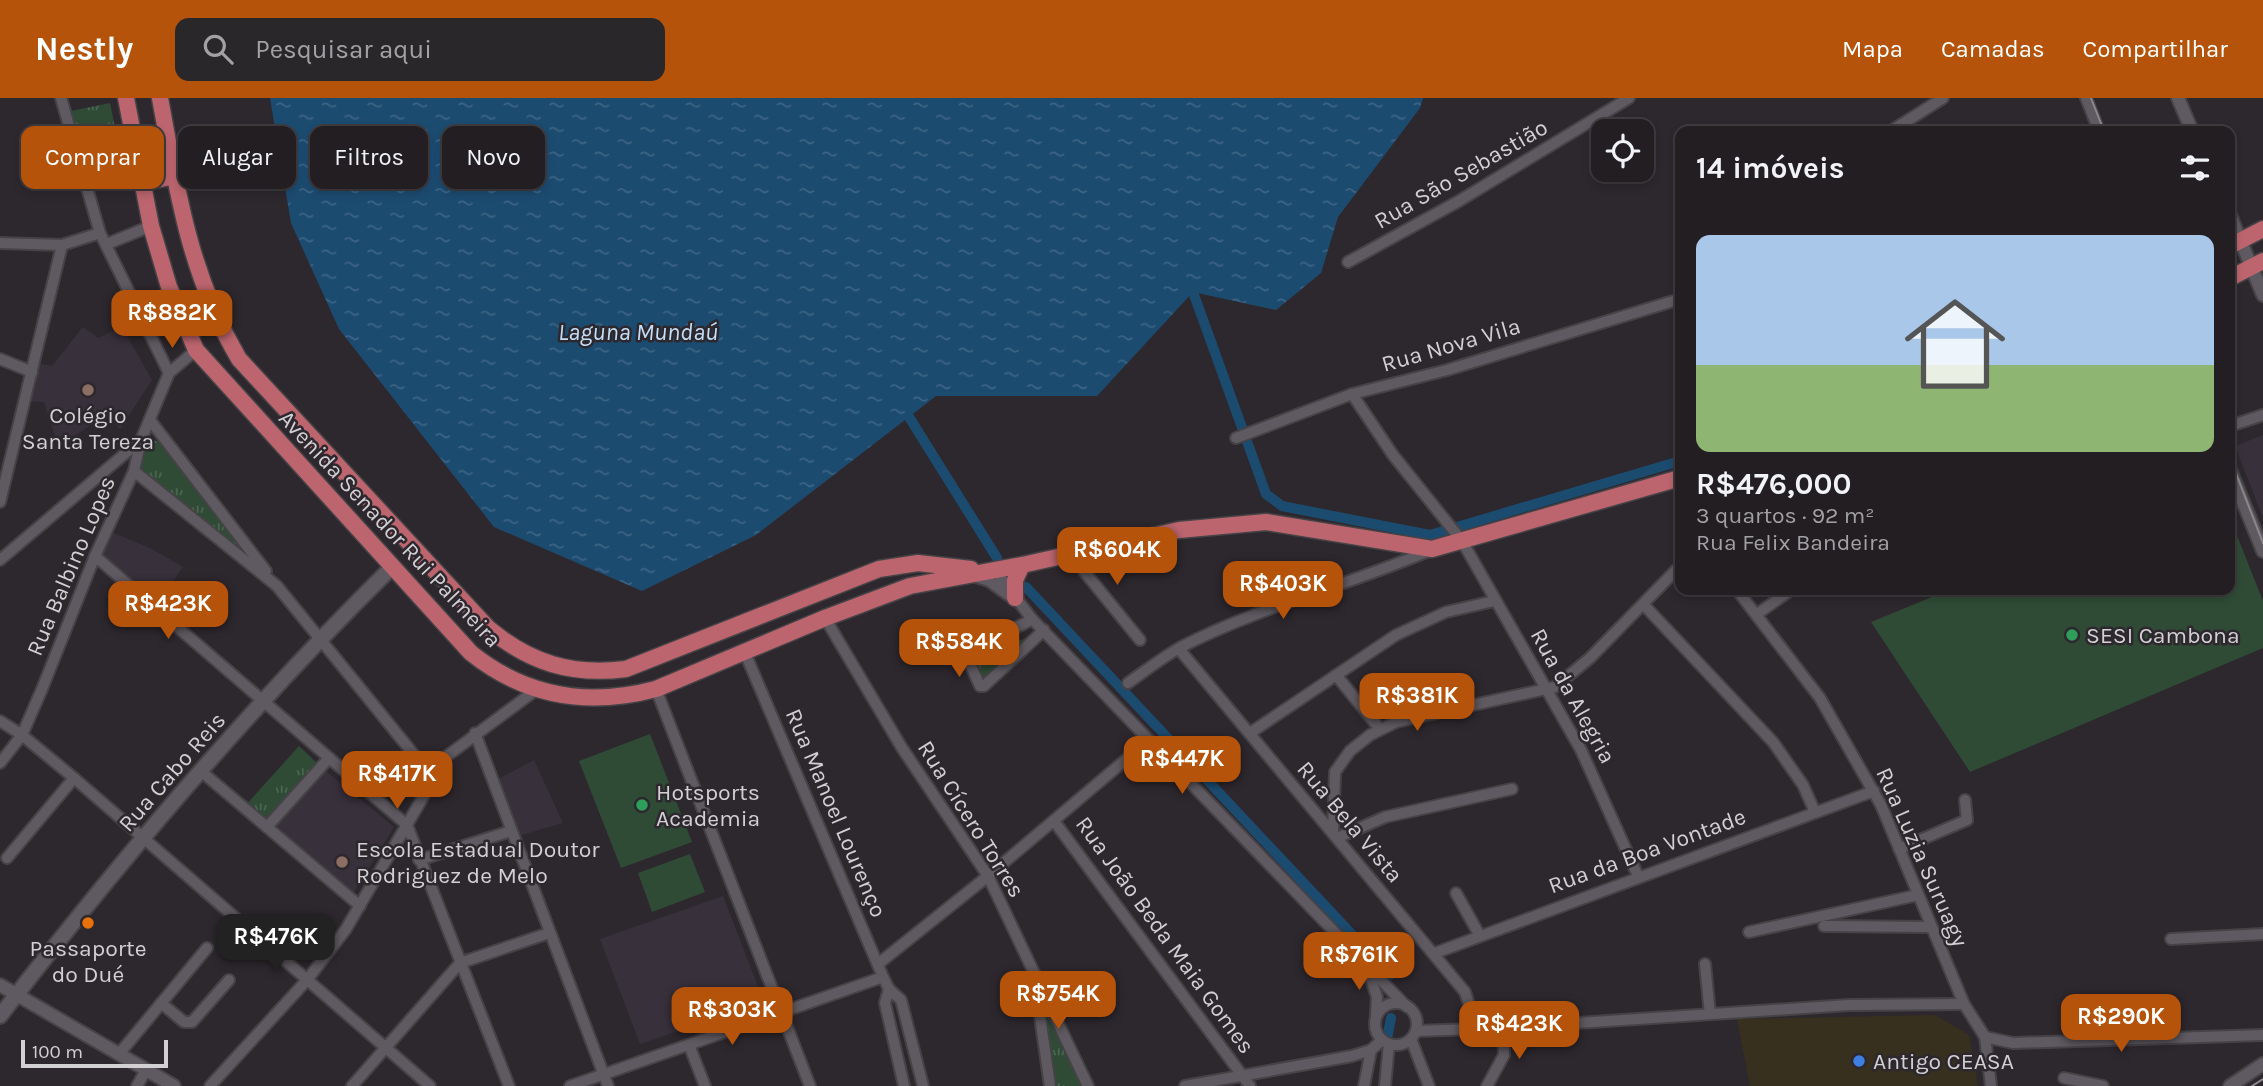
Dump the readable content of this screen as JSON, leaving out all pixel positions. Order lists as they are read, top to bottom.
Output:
{
  "streets": {
    "main road": ["Avenida Senador Rui Palmeira", "Rua Cabo Reis"],
    "street": [
      "Rua São Sebastião",
      "Rua Nova Vila",
      "Rua Balbino Lopes",
      "Rua da Alegria",
      "Rua Manoel Lourenço",
      "Rua Cícero Torres",
      "Rua Bela Vista",
      "Rua da Boa Vontade",
      "Rua Luzia Suruagy",
      "Rua João Beda Maia Gomes"
    ]
  },
  "crossings": [
    ["Rua Nova Vila", "Rua da Alegria"],
    ["Avenida Senador Rui Palmeira", "Rua Balbino Lopes"],
    ["Avenida Senador Rui Palmeira", "Rua da Alegria"],
    ["Avenida Senador Rui Palmeira", "Rua Cabo Reis"],
    ["Avenida Senador Rui Palmeira", "Rua Manoel Lourenço"],
    ["Avenida Senador Rui Palmeira", "Rua Cícero Torres"],
    ["Rua da Alegria", "Rua da Boa Vontade"],
    ["Rua Bela Vista", "Rua da Boa Vontade"],
    ["Rua da Boa Vontade", "Rua Luzia Suruagy"]
  ],
  "water": ["Laguna Mundaú"],
  "places": [
    "Colégio Santa Tereza",
    "SESI Cambona",
    "Hotsports Academia",
    "Escola Estadual Doutor Rodriguez de Melo",
    "Passaporte do Dué",
    "Antigo CEASA"
  ],
  "scale_bar": "100 m",
  "page": {
    "header": "Nestly",
    "search": "Pesquisar aqui",
    "nav": ["Mapa", "Camadas", "Compartilhar"],
    "chip": [
      "Comprar",
      "Alugar",
      "Filtros",
      "Novo"
    ],
    "heading": "14 imóveis",
    "list": [
      {
        "name": "R$476,000",
        "note": "3 quartos · 92 m² · Rua Felix Bandeira"
      }
    ],
    "price": [
      "R$882K",
      "R$604K",
      "R$403K",
      "R$423K",
      "R$584K",
      "R$381K",
      "R$447K",
      "R$417K",
      "R$476K",
      "R$761K",
      "R$754K",
      "R$303K",
      "R$290K",
      "R$423K"
    ],
    "scale": "100 m"
  }
}
